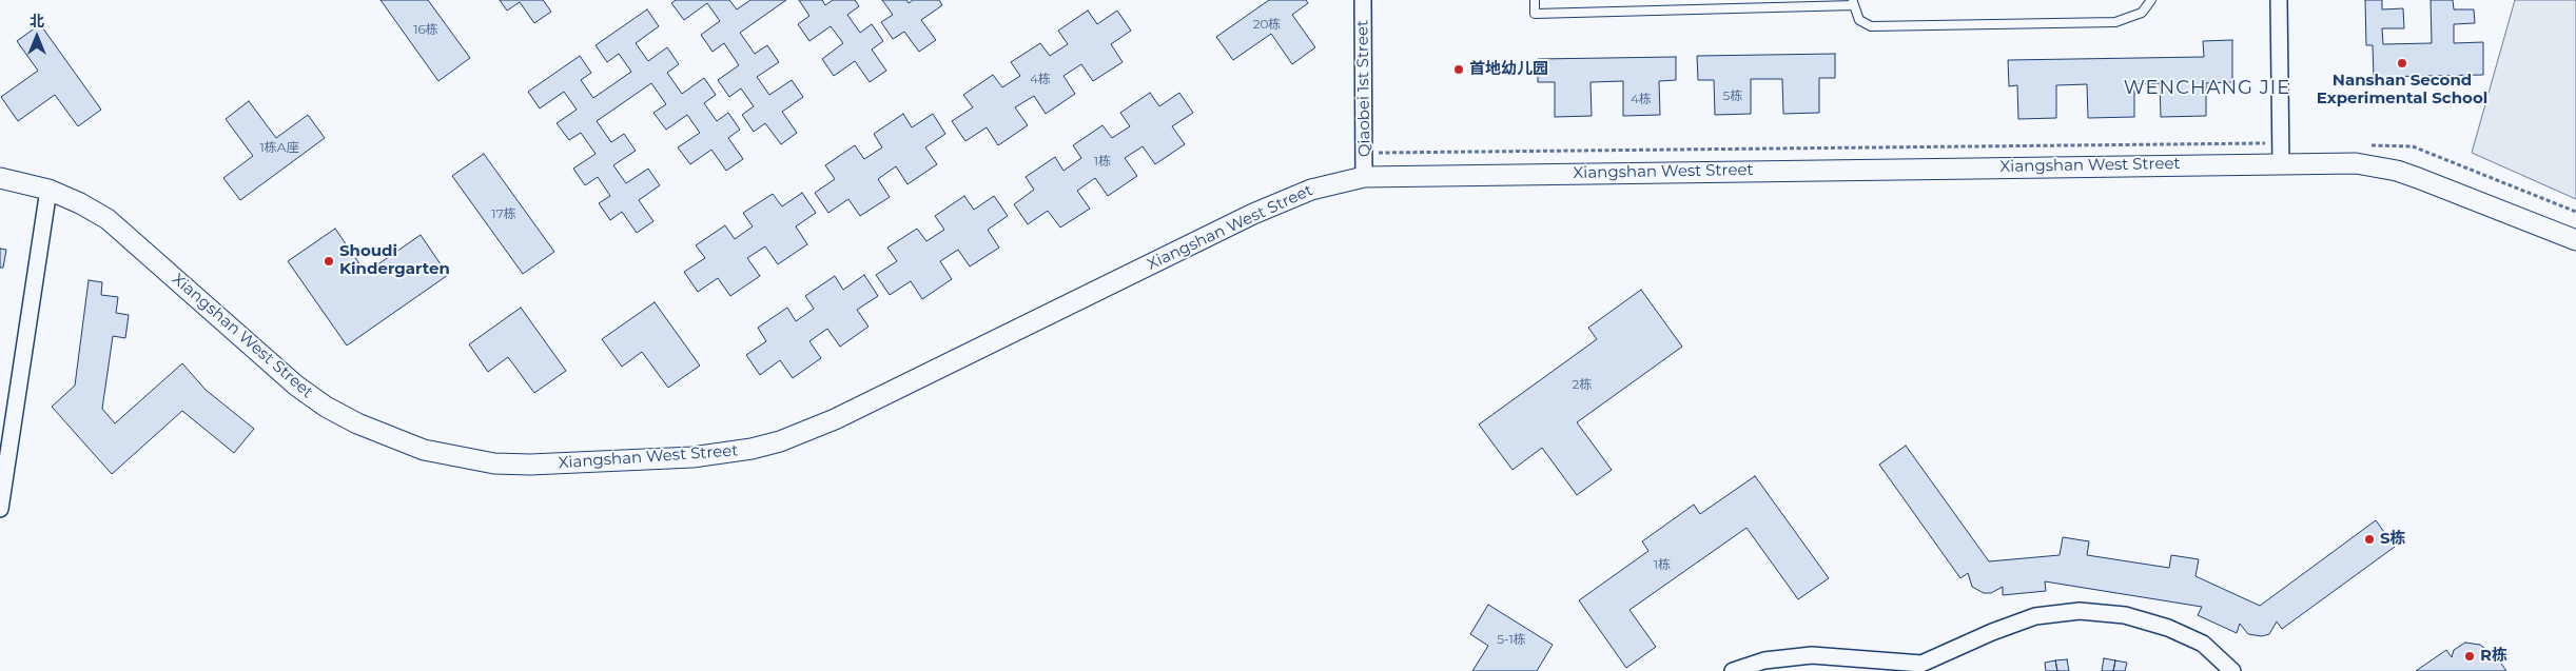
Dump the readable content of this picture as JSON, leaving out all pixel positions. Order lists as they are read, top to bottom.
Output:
{
  "streets": {
    "street": ["Qiaobei 1st Street", "Xiangshan West Street"]
  },
  "crossings": [
    ["Qiaobei 1st Street", "Xiangshan West Street"]
  ],
  "districts": ["WENCHANG JIE"],
  "places": [
    "Nanshan Second Experimental School",
    "首地幼儿园",
    "Shoudi Kindergarten",
    "S栋",
    "R栋"
  ],
  "house_numbers": [
    "20栋",
    "16栋",
    "4栋",
    "5栋",
    "4栋",
    "1栋A座",
    "1栋",
    "17栋",
    "2栋",
    "1栋",
    "5-1栋"
  ],
  "north": "top"
}
